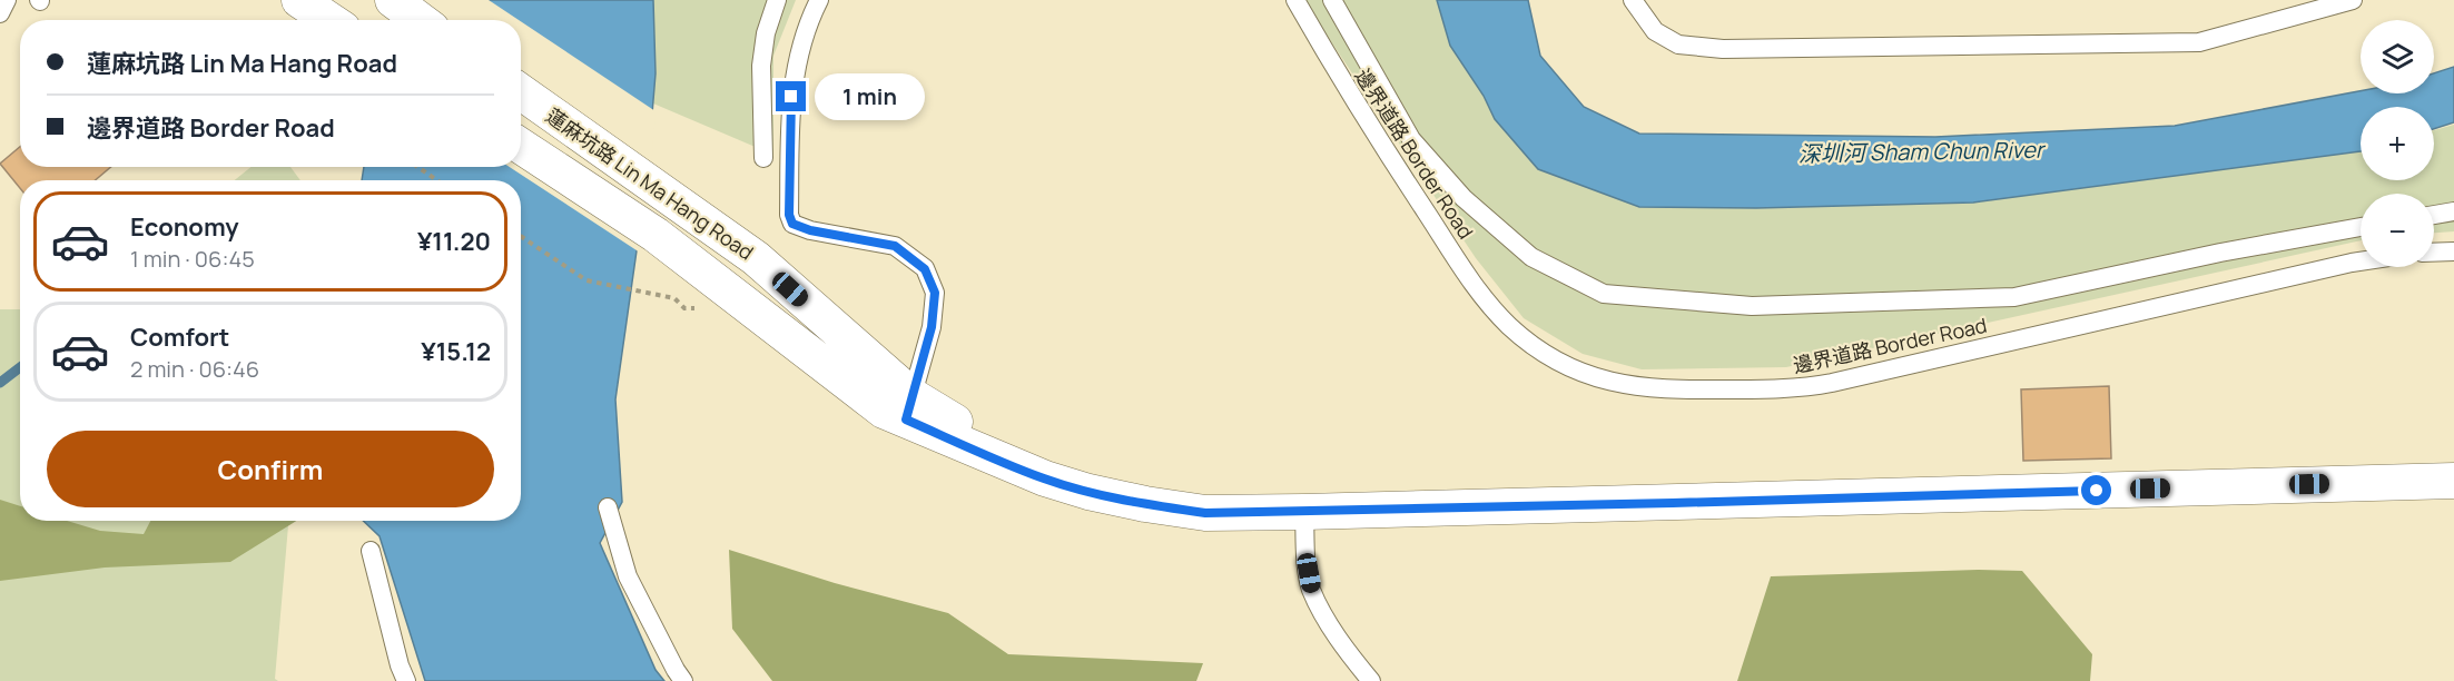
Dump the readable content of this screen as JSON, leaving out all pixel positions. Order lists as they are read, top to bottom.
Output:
{
  "streets": {
    "street": ["蓮麻坑路 Lin Ma Hang Road"],
    "lane": ["邊界道路 Border Road"]
  },
  "water": ["深圳河 Sham Chun River"],
  "page": {
    "map_buttons": ["+", "−"],
    "banner": ["蓮麻坑路 Lin Ma Hang Road", "邊界道路 Border Road"],
    "bubble": "1 min",
    "list": [
      {
        "name": "Economy",
        "note": "1 min · 06:45",
        "value": "¥11.20"
      },
      {
        "name": "Comfort",
        "note": "2 min · 06:46",
        "value": "¥15.12"
      }
    ],
    "buttons": "Confirm"
  }
}
